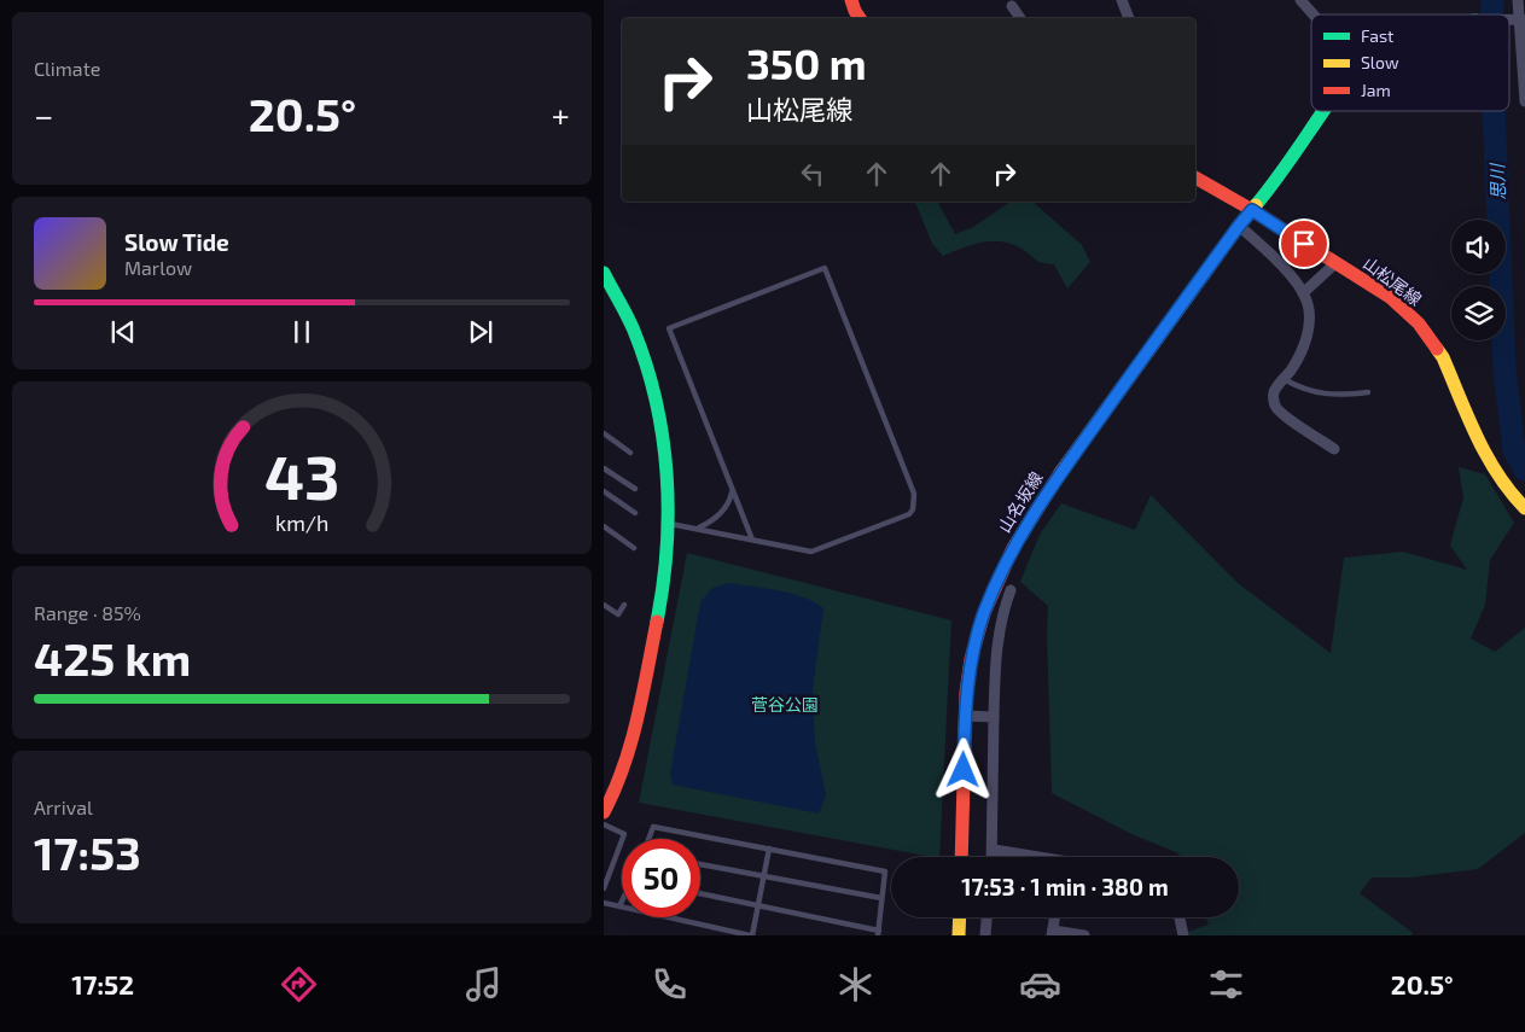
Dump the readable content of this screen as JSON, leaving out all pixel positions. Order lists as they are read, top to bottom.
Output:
{
  "streets": {
    "main road": ["山松尾線", "山名坂線"]
  },
  "crossings": [
    ["山松尾線", "山名坂線"]
  ],
  "water": ["思川"],
  "parks": ["菅谷公園"],
  "legend": ["Fast", "Slow", "Jam"],
  "page": {
    "tile": [
      "Climate",
      ["Range · 85%", "425 km"],
      ["Arrival", "17:53"]
    ],
    "turn": ["350 m", "山松尾線"],
    "heat": ["−", "20.5°", "+"],
    "song": ["Slow Tide", "Marlow"],
    "limit": "50",
    "trip": "17:53 · 1 min · 380 m",
    "tabs": ["17:52", "20.5°"],
    "gauge": ["43", "km/h"]
  }
}
